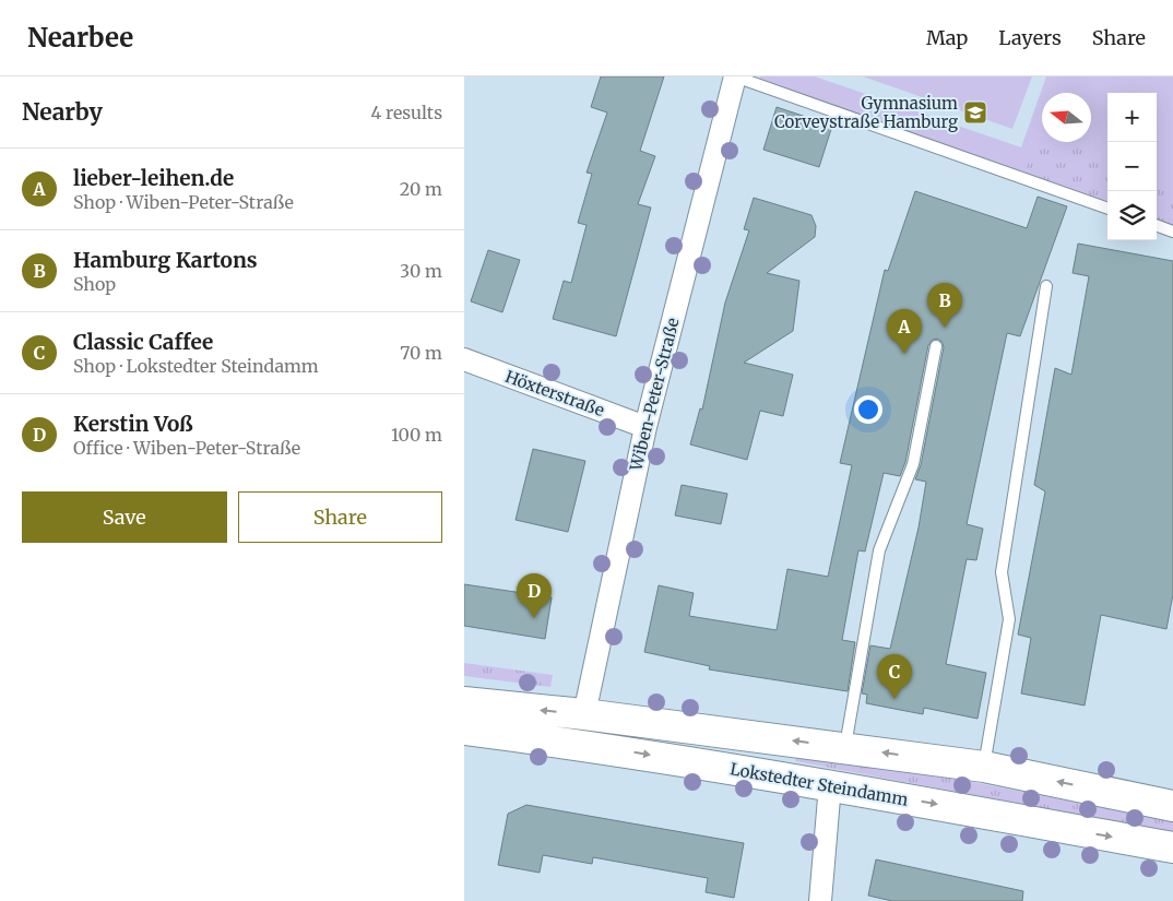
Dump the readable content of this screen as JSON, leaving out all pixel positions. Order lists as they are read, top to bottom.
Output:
{
  "streets": {
    "main road": ["Lokstedter Steindamm"],
    "street": ["Höxterstraße", "Wiben-Peter-Straße"]
  },
  "crossings": [
    ["Höxterstraße", "Wiben-Peter-Straße"]
  ],
  "places": {
    "school or university": ["Gymnasium Corveystraße Hamburg"]
  },
  "north": "left",
  "page": {
    "header": "Nearbee",
    "nav": ["Map", "Layers", "Share"],
    "heading": ["Nearby", "4 results"],
    "map_buttons": ["+", "−"],
    "list": [
      {
        "mark": "A",
        "name": "lieber-leihen.de",
        "note": "Shop · Wiben-Peter-Straße",
        "value": "20 m"
      },
      {
        "mark": "B",
        "name": "Hamburg Kartons",
        "note": "Shop",
        "value": "30 m"
      },
      {
        "mark": "C",
        "name": "Classic Caffee",
        "note": "Shop · Lokstedter Steindamm",
        "value": "70 m"
      },
      {
        "mark": "D",
        "name": "Kerstin Voß",
        "note": "Office · Wiben-Peter-Straße",
        "value": "100 m"
      }
    ],
    "pins": [
      "B",
      "A",
      "D",
      "C"
    ],
    "buttons": ["Save", "Share"]
  }
}
